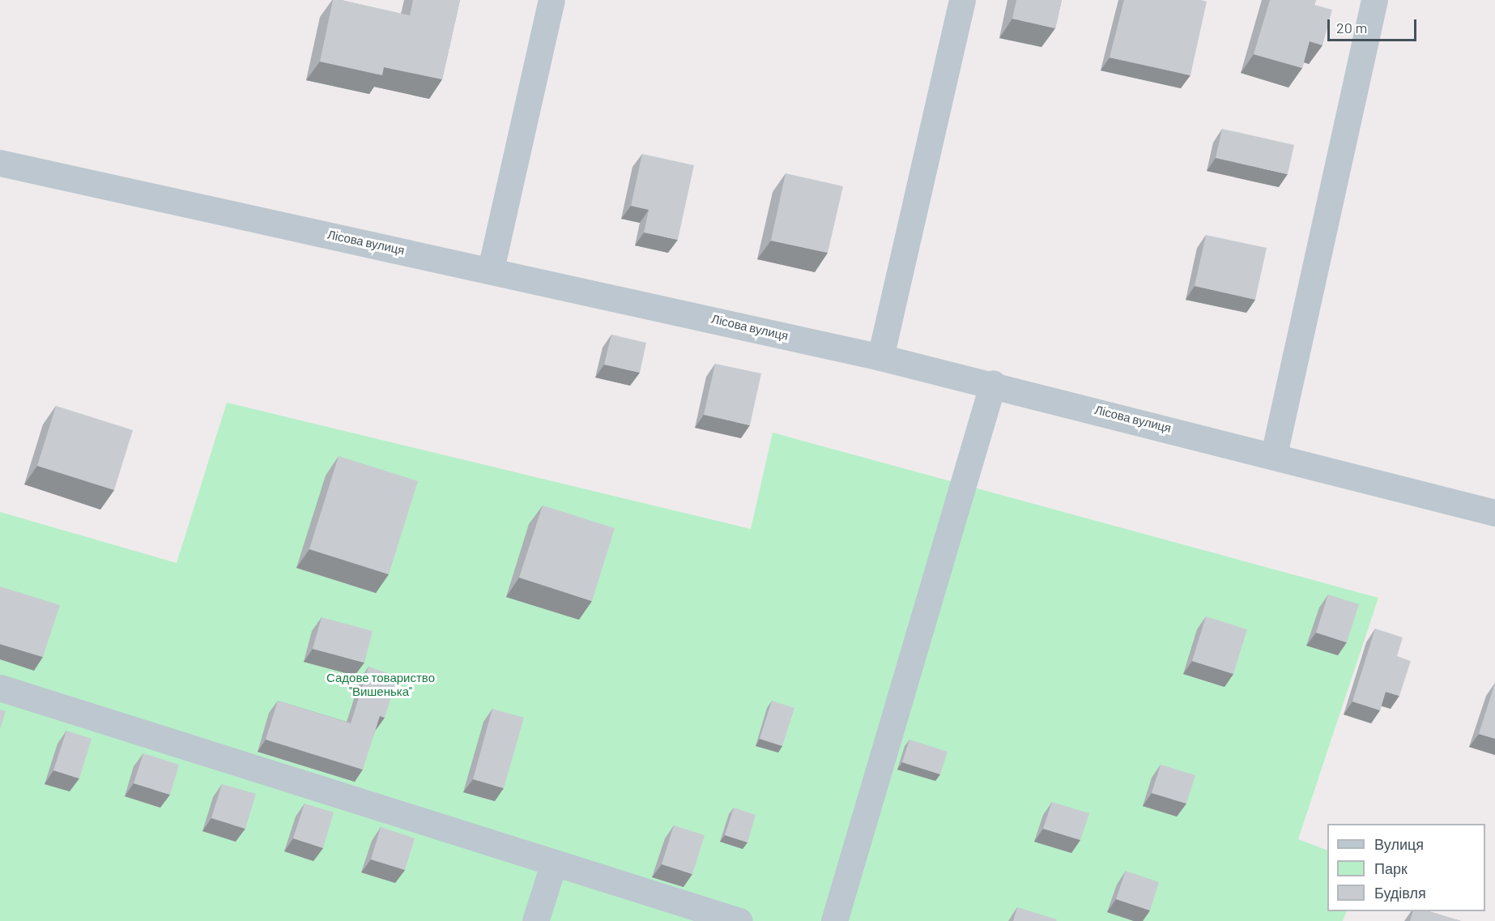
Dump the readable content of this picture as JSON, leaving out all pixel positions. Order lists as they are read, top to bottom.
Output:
{
  "streets": {
    "street": ["Лісова вулиця"]
  },
  "parks": ["Садове товариство \"Вишенька\""],
  "legend": ["Вулиця", "Парк", "Будівля"],
  "scale_bar": "20 m"
}
